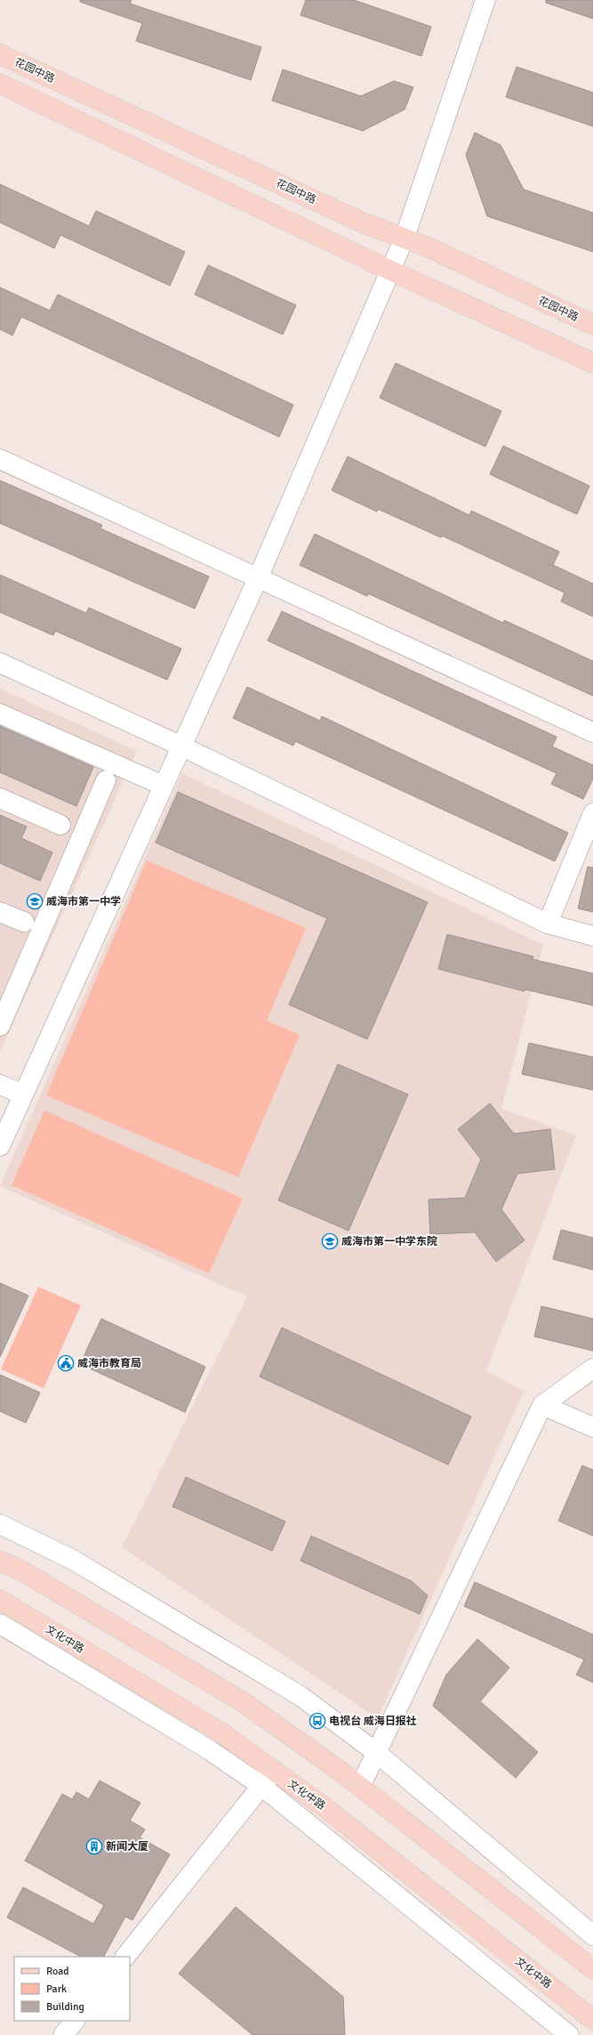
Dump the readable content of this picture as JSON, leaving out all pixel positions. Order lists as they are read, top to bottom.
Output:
{
  "streets": {
    "main road": ["花园中路", "文化中路"]
  },
  "places": {
    "school or university": ["威海市第一中学", "威海市第一中学东院"],
    "public building": ["威海市教育局"],
    "bus stop": ["电视台 威海日报社"],
    "building": ["新闻大厦"]
  },
  "legend": ["Road", "Park", "Building"]
}
